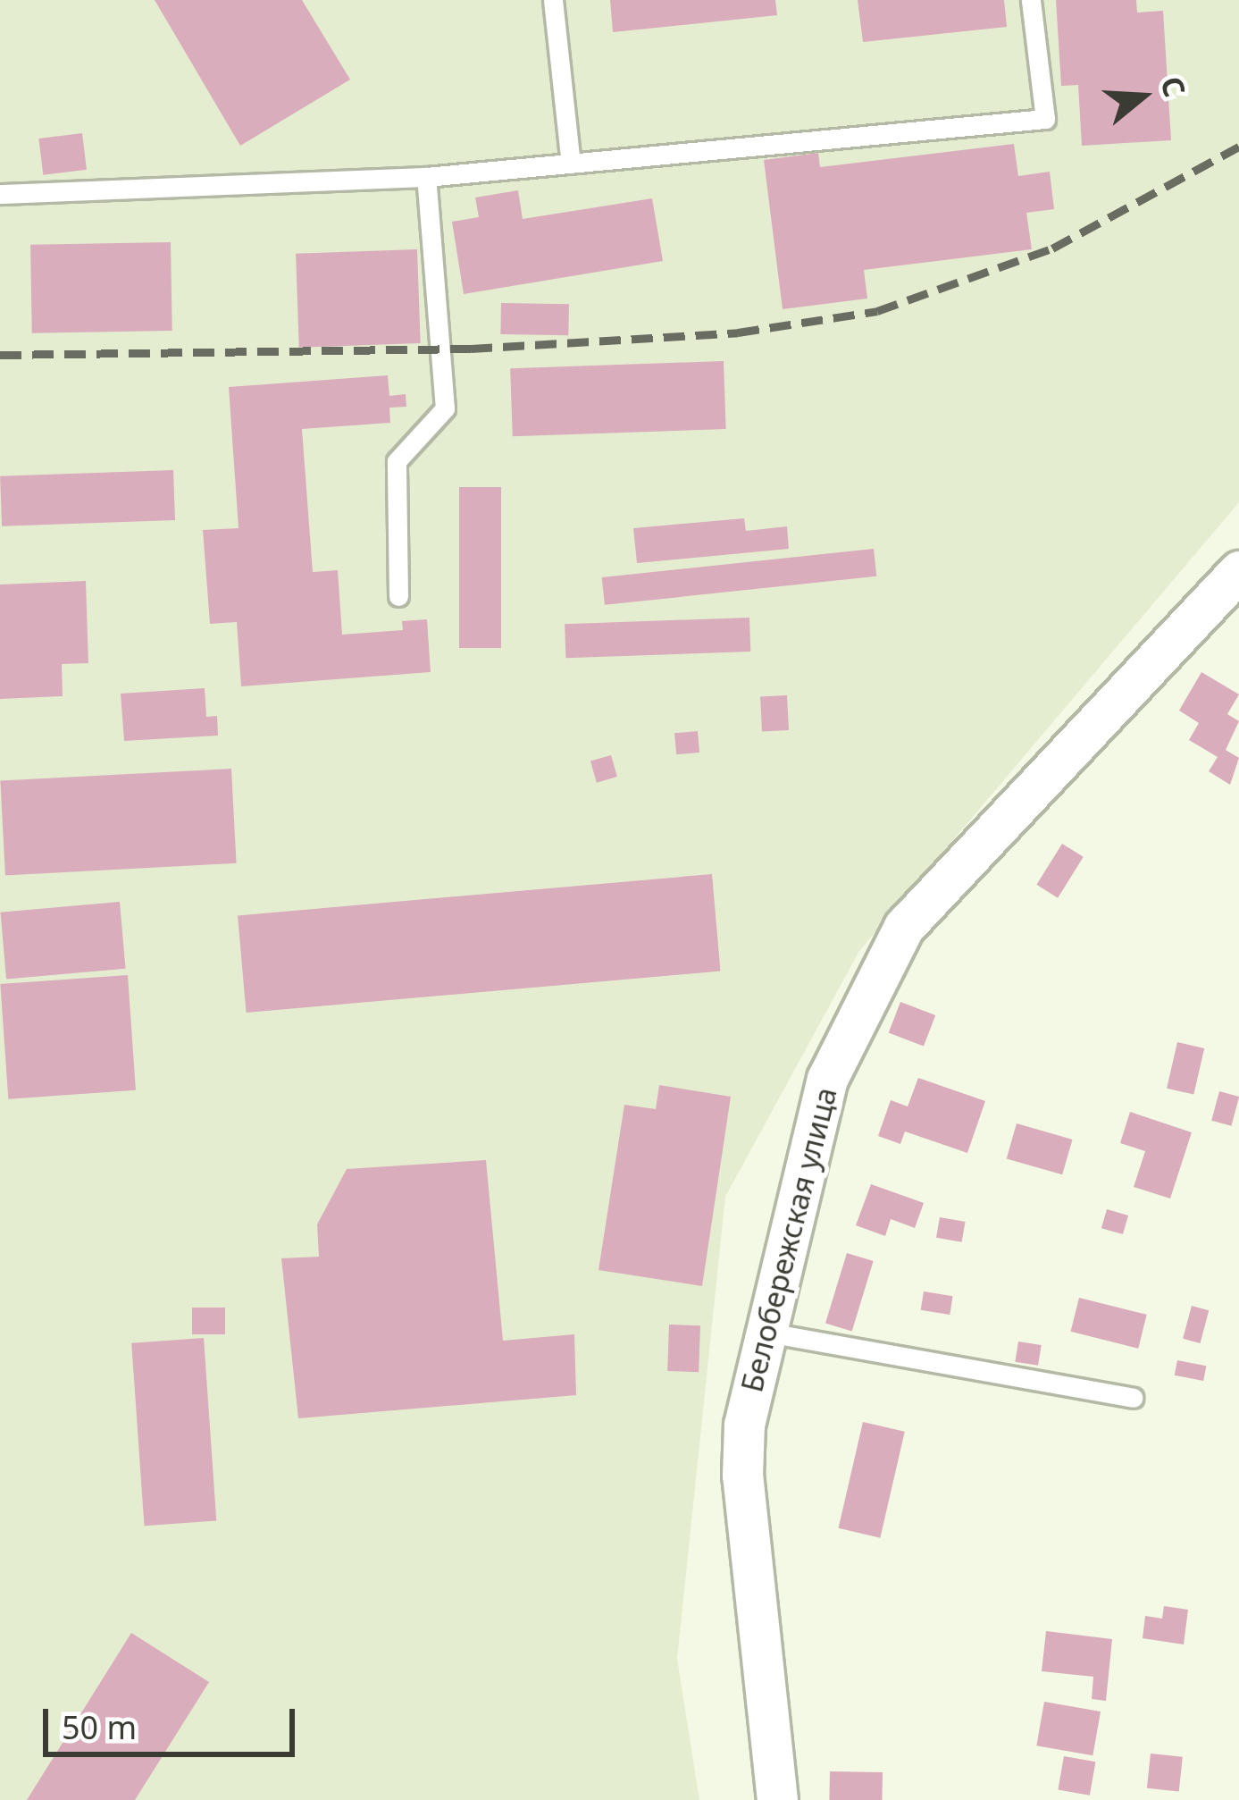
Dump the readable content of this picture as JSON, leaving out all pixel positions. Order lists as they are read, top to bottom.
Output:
{
  "streets": {
    "street": ["Белобережская улица"]
  },
  "scale_bar": "50 m",
  "north": "right"
}
